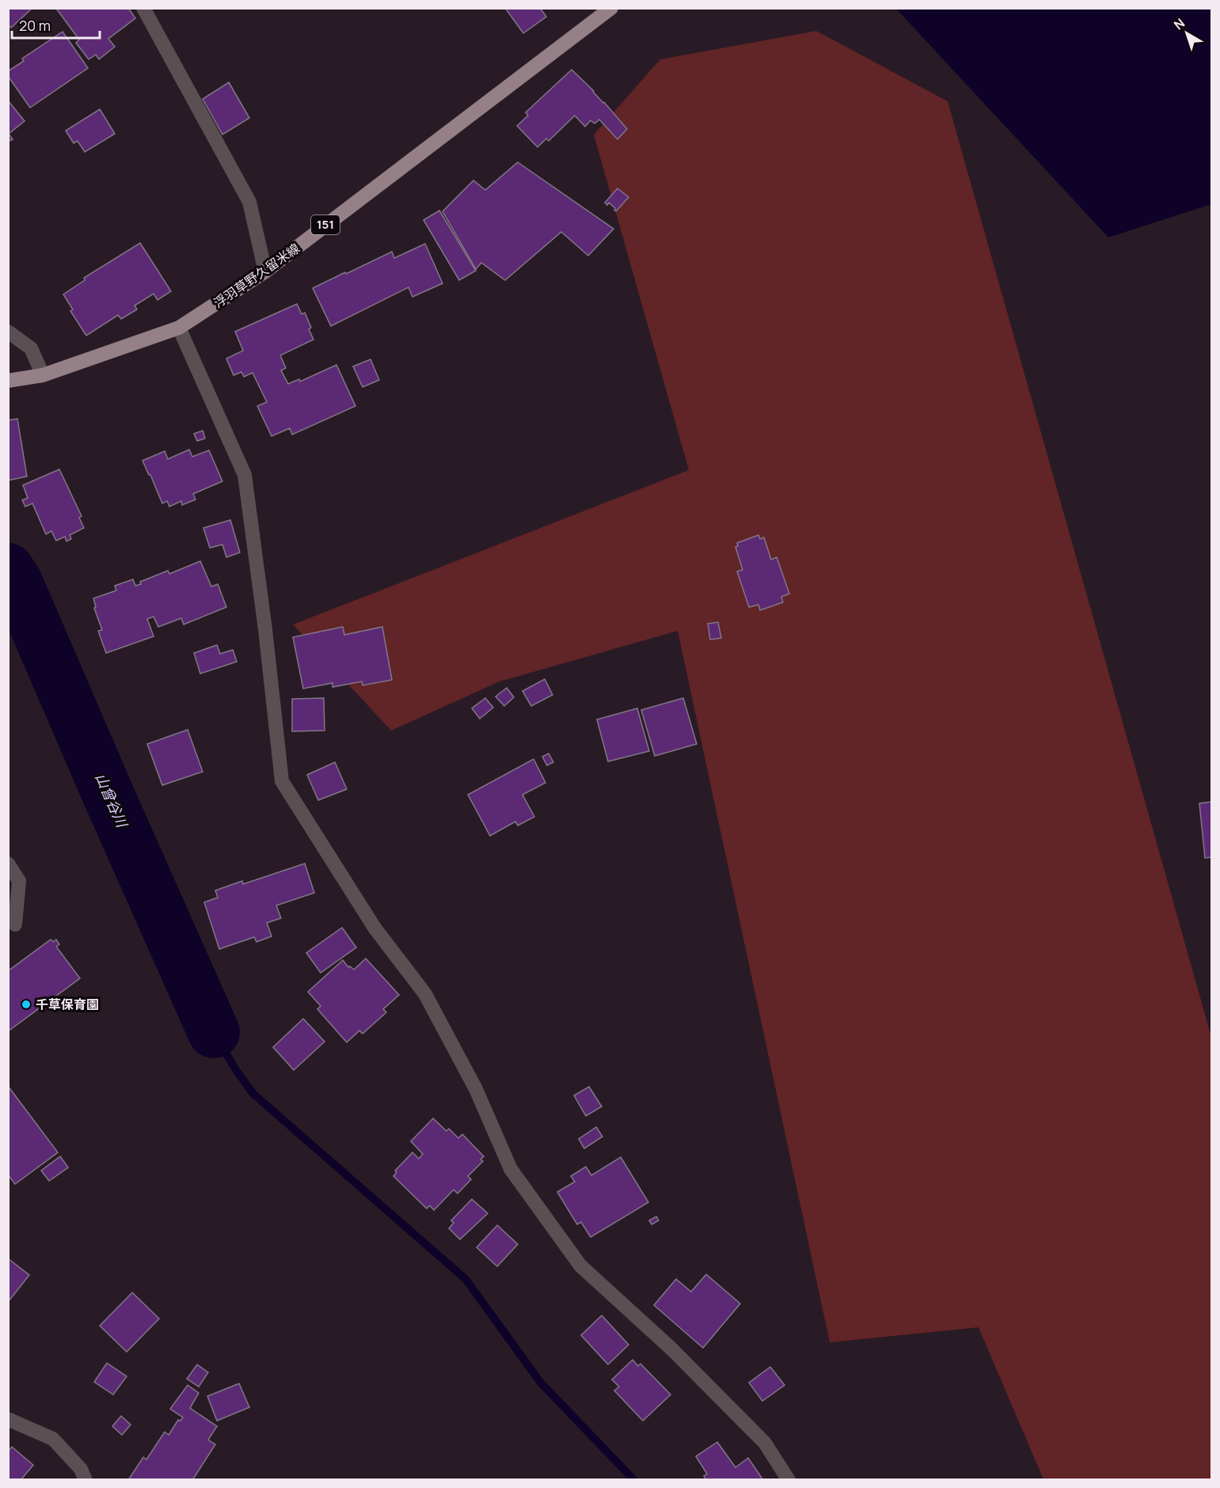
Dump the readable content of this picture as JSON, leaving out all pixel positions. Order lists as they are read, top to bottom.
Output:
{
  "streets": {
    "main road": ["151", "浮羽草野久留米線"]
  },
  "water": ["山曾谷川"],
  "places": ["千草保育園"],
  "scale_bar": "20 m",
  "north": "top left"
}
